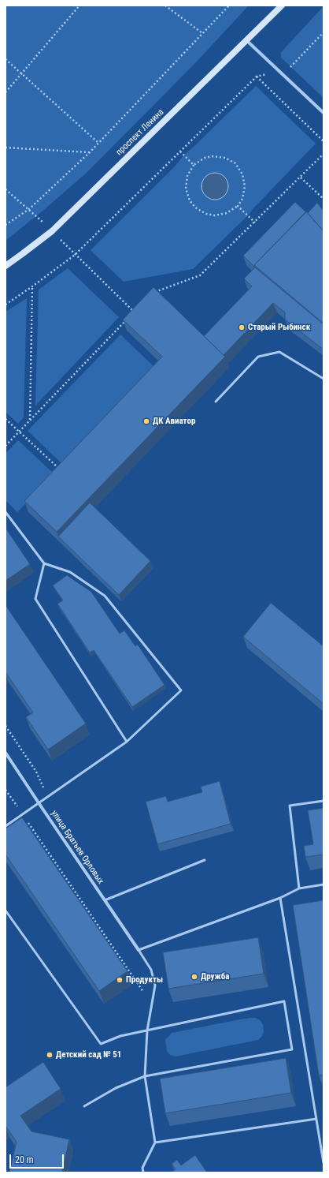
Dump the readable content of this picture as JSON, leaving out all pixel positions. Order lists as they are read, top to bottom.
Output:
{
  "streets": {
    "main road": ["проспект Ленина"],
    "street": ["улица Братьев Орловых"]
  },
  "places": [
    "Старый Рыбинск",
    "ДК Авиатор",
    "Дружба",
    "Продукты",
    "Детский сад № 51"
  ],
  "scale_bar": "20 m"
}
